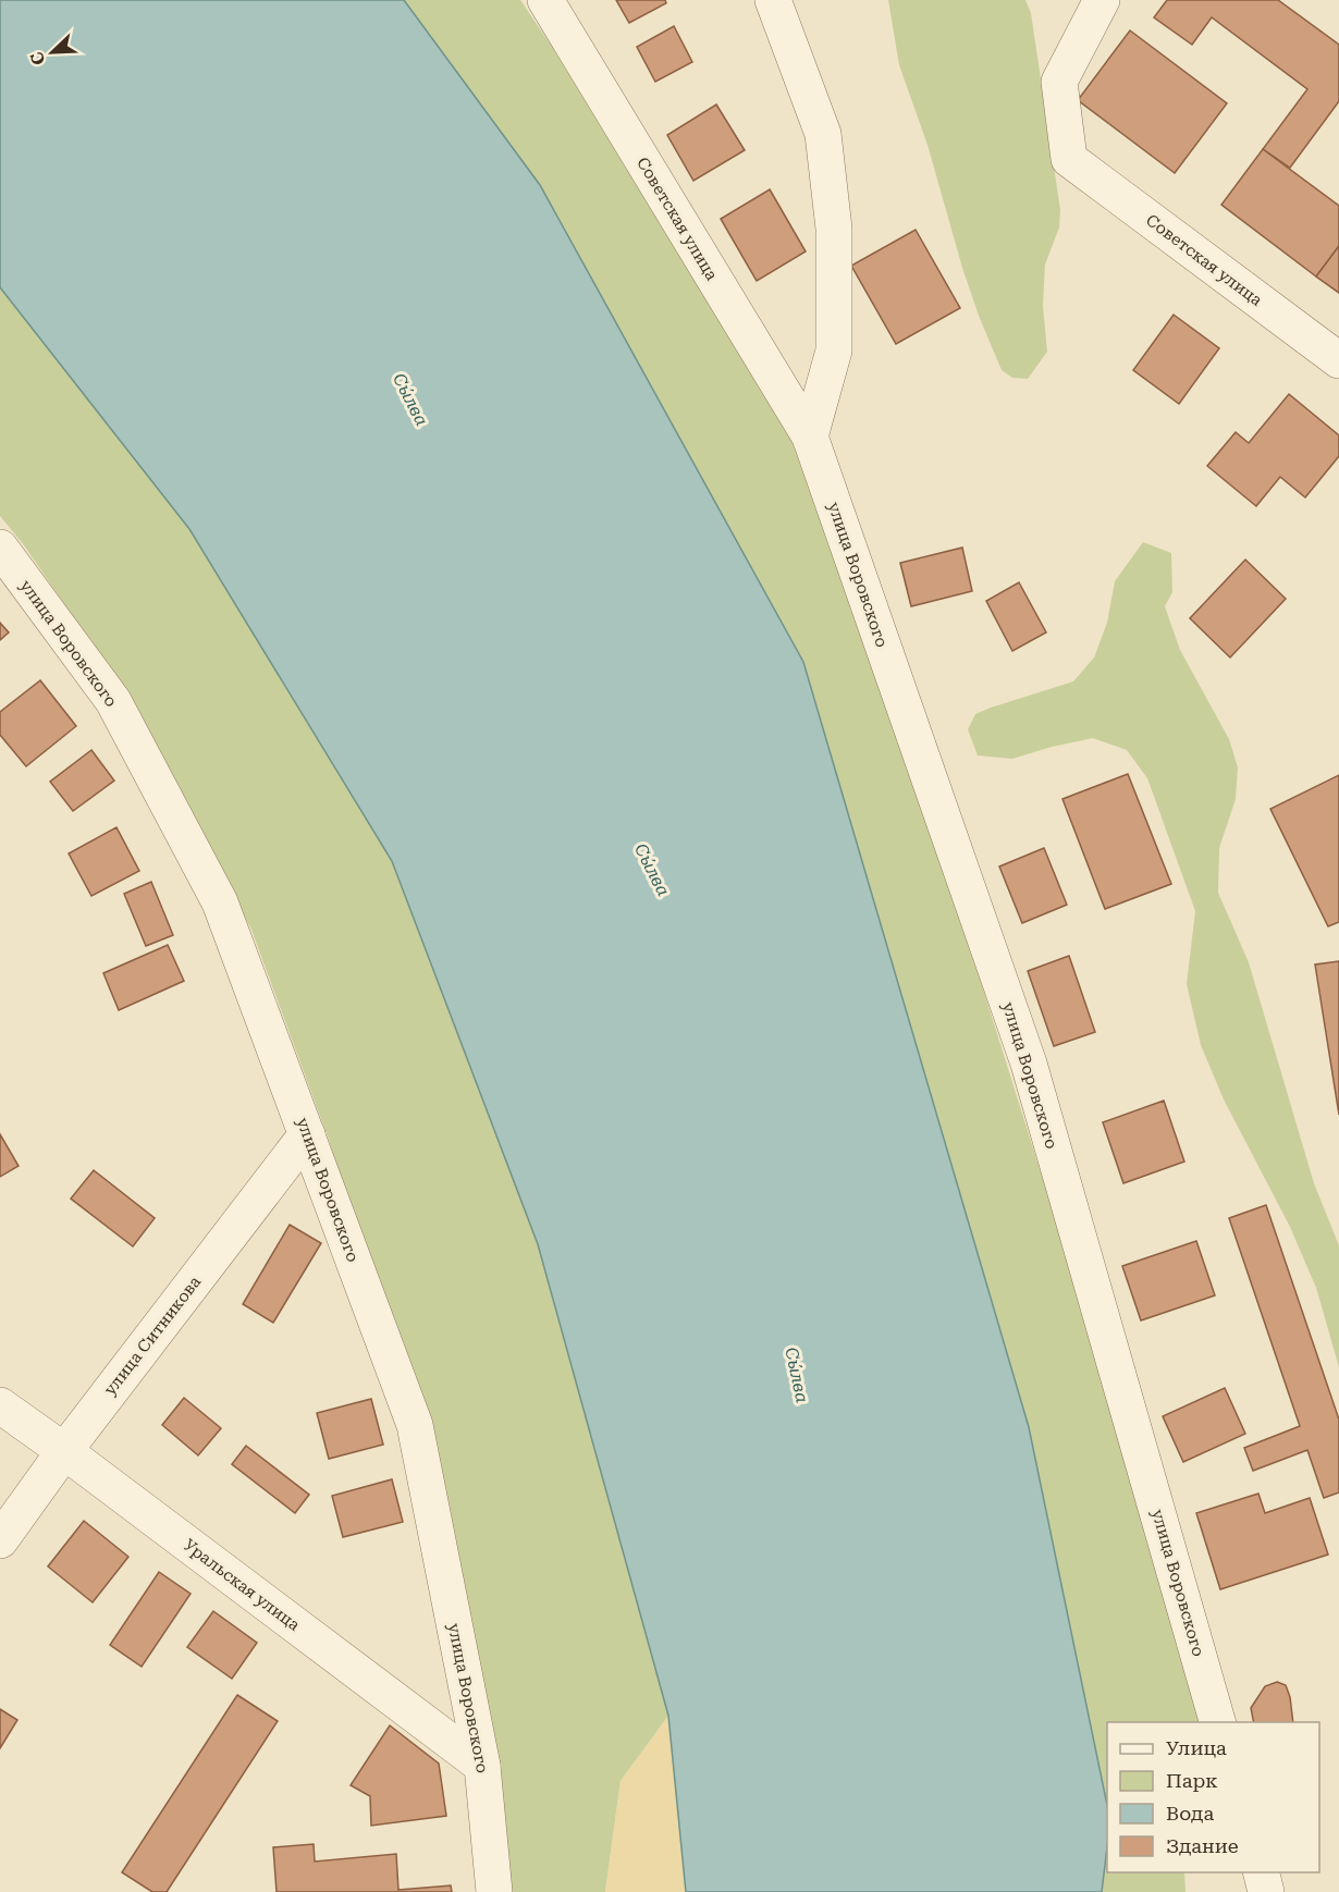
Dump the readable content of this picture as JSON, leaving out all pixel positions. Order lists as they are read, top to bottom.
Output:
{
  "streets": {
    "street": [
      "Советская улица",
      "улица Воровского",
      "улица Ситникова",
      "Уральская улица"
    ]
  },
  "crossings": [
    ["Советская улица", "улица Воровского"],
    ["улица Воровского", "улица Ситникова"],
    ["улица Воровского", "Уральская улица"],
    ["улица Ситникова", "Уральская улица"]
  ],
  "water": ["Сы́лва"],
  "legend": [
    "Улица",
    "Парк",
    "Вода",
    "Здание"
  ],
  "north": "bottom left"
}
